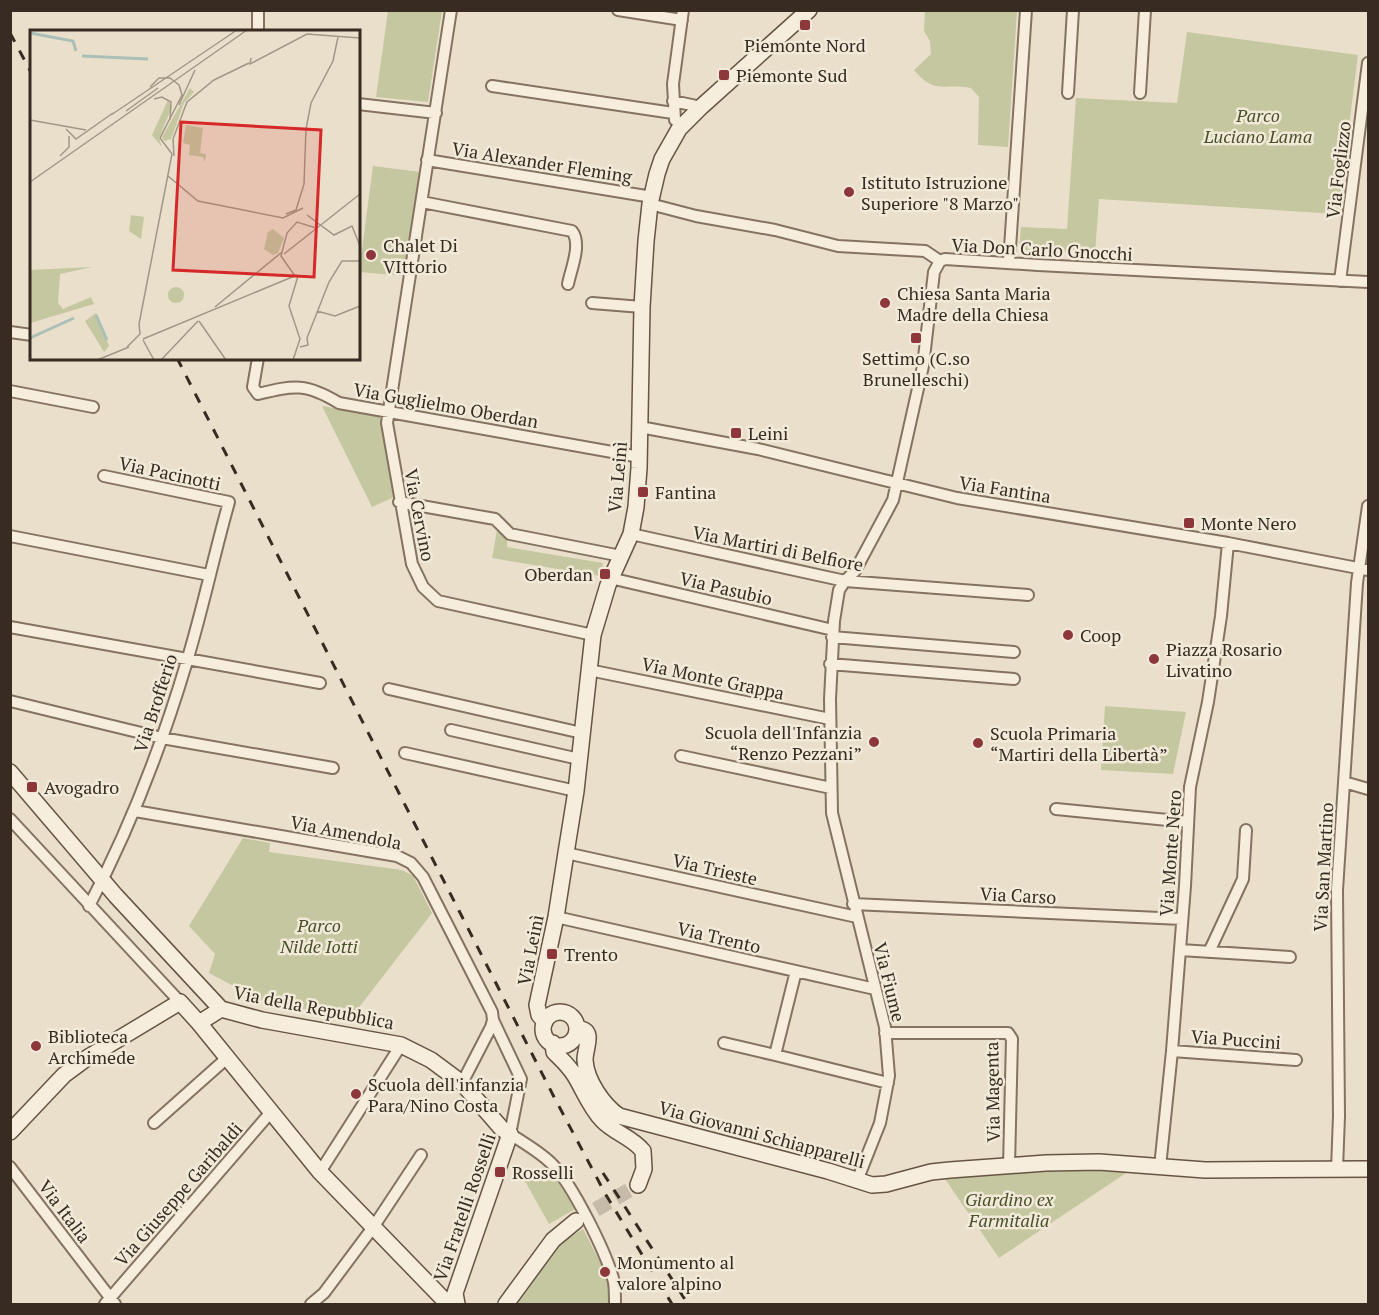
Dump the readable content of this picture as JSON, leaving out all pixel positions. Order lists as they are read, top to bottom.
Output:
{
  "streets": {
    "street": [
      "Via Alexander Fleming",
      "Via Foglizzo",
      "Via Don Carlo Gnocchi",
      "Via Guglielmo Oberdan",
      "Via Pacinotti",
      "Via Leinì",
      "Via Fantina",
      "Via Cervino",
      "Via Martiri di Belfiore",
      "Via Pasubio",
      "Via Monte Grappa",
      "Via Brofferio",
      "Via Amendola",
      "Via Monte Nero",
      "Via San Martino",
      "Via Trieste",
      "Via Carso",
      "Via Trento",
      "Via Fiume",
      "Via della Repubblica",
      "Via Puccini",
      "Via Magenta",
      "Via Giovanni Schiapparelli",
      "Via Giuseppe Garibaldi",
      "Via Fratelli Rosselli",
      "Via Italia"
    ]
  },
  "crossings": [
    ["Via Alexander Fleming", "Via Don Carlo Gnocchi"],
    ["Via Alexander Fleming", "Via Leinì"],
    ["Via Alexander Fleming", "Via Cervino"],
    ["Via Foglizzo", "Via Don Carlo Gnocchi"],
    ["Via Don Carlo Gnocchi", "Via Leinì"],
    ["Via Don Carlo Gnocchi", "Via Fiume"],
    ["Via Guglielmo Oberdan", "Via Leinì"],
    ["Via Guglielmo Oberdan", "Via Cervino"],
    ["Via Pacinotti", "Via Brofferio"],
    ["Via Leinì", "Via Fantina"],
    ["Via Leinì", "Via Cervino"],
    ["Via Leinì", "Via Martiri di Belfiore"],
    ["Via Leinì", "Via Pasubio"],
    ["Via Leinì", "Via Monte Grappa"],
    ["Via Leinì", "Via Trieste"],
    ["Via Leinì", "Via Trento"],
    ["Via Fantina", "Via Monte Nero"],
    ["Via Fantina", "Via San Martino"],
    ["Via Fantina", "Via Fiume"],
    ["Via Martiri di Belfiore", "Via Fiume"],
    ["Via Pasubio", "Via Fiume"],
    ["Via Monte Grappa", "Via Fiume"],
    ["Via Brofferio", "Via Amendola"],
    ["Via Brofferio", "Via della Repubblica"],
    ["Via Amendola", "Via Fratelli Rosselli"],
    ["Via Monte Nero", "Via Carso"],
    ["Via Monte Nero", "Via Puccini"],
    ["Via Monte Nero", "Via Giovanni Schiapparelli"],
    ["Via San Martino", "Via Giovanni Schiapparelli"],
    ["Via Trieste", "Via Fiume"],
    ["Via Carso", "Via Fiume"],
    ["Via Trento", "Via Fiume"],
    ["Via Fiume", "Via Magenta"],
    ["Via Fiume", "Via Giovanni Schiapparelli"],
    ["Via della Repubblica", "Via Fratelli Rosselli"],
    ["Via Magenta", "Via Giovanni Schiapparelli"],
    ["Via Giuseppe Garibaldi", "Via Italia"]
  ],
  "parks": ["Parco Luciano Lama", "Parco Nilde Iotti", "Giardino ex Farmitalia"],
  "places": {
    "transit": [
      "Piemonte Nord",
      "Piemonte Sud",
      "Settimo (C.so Brunelleschi)",
      "Leini",
      "Fantina",
      "Monte Nero",
      "Oberdan",
      "Avogadro",
      "Trento",
      "Rosselli"
    ],
    "other": [
      "Istituto Istruzione Superiore \"8 Marzo\"",
      "Chalet Di VIttorio",
      "Chiesa Santa Maria Madre della Chiesa",
      "Coop",
      "Piazza Rosario Livatino",
      "Scuola dell'Infanzia “Renzo Pezzani”",
      "Scuola Primaria “Martiri della Libertà”",
      "Biblioteca Archimede",
      "Scuola dell'infanzia Para/Nino Costa",
      "Monumento al valore alpino"
    ]
  }
}
